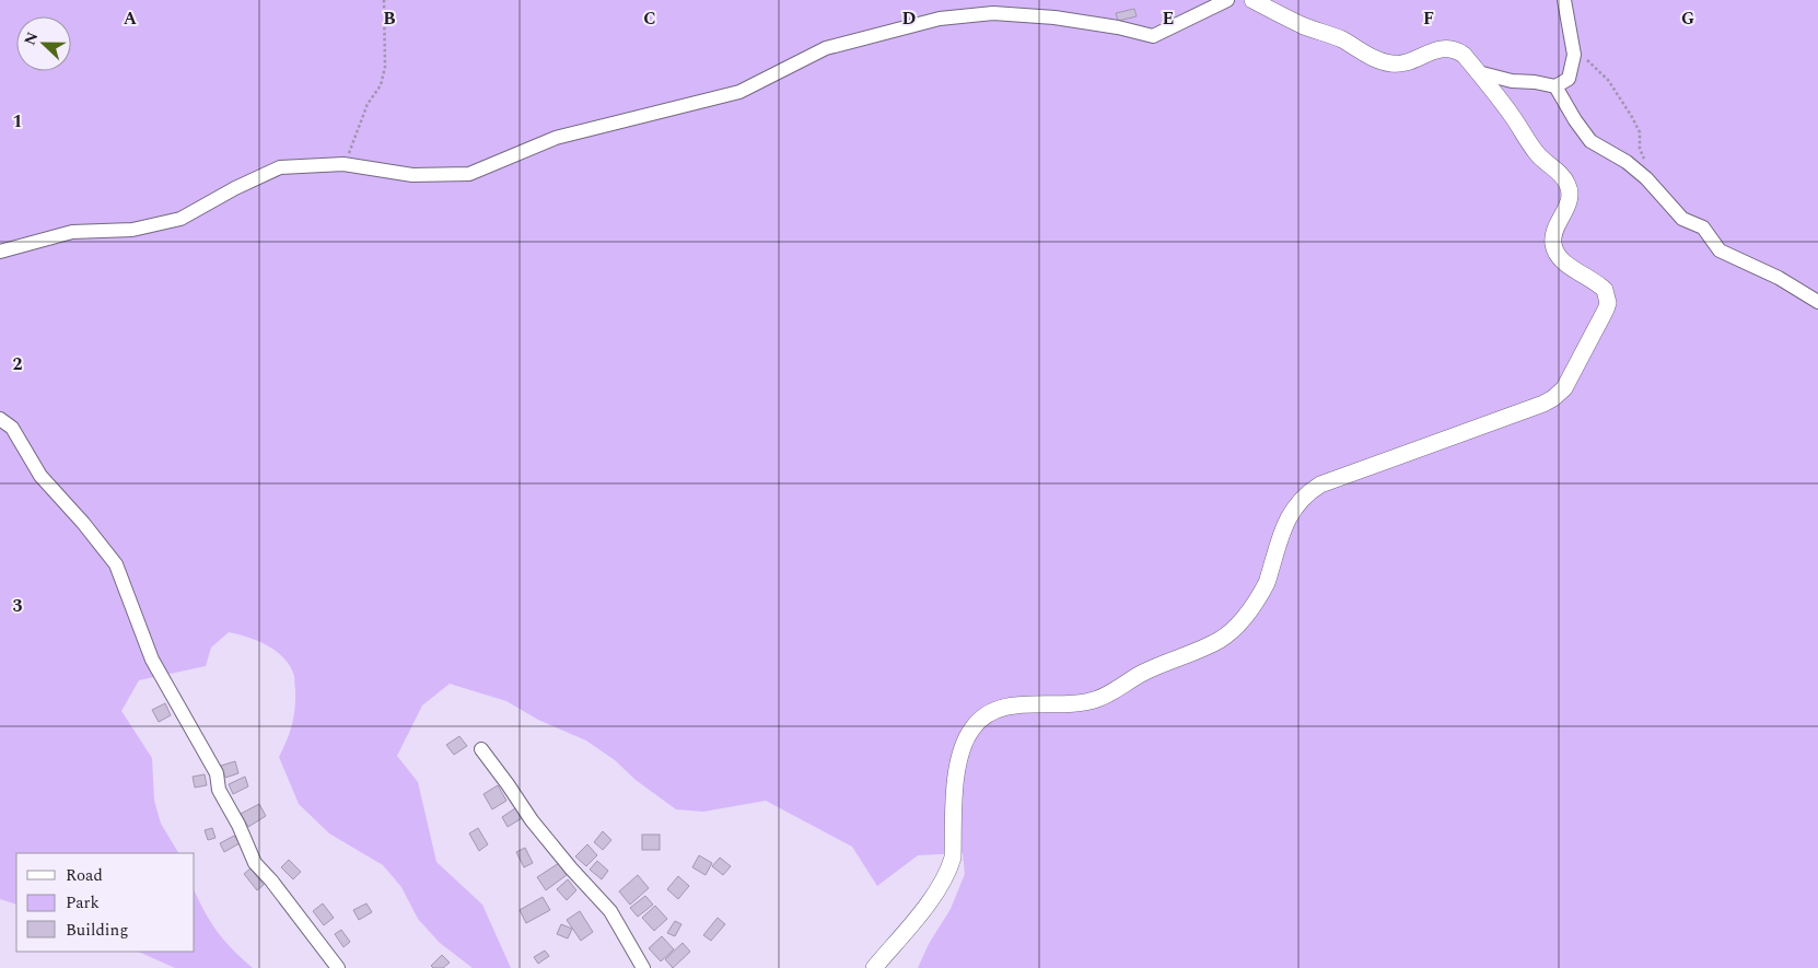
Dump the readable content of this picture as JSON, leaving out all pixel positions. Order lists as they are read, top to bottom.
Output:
{
  "legend": ["Road", "Park", "Building"],
  "north": "left",
  "grid": {
    "columns": [
      "A",
      "B",
      "C",
      "D",
      "E",
      "F",
      "G"
    ],
    "rows": ["1", "2", "3"]
  }
}
